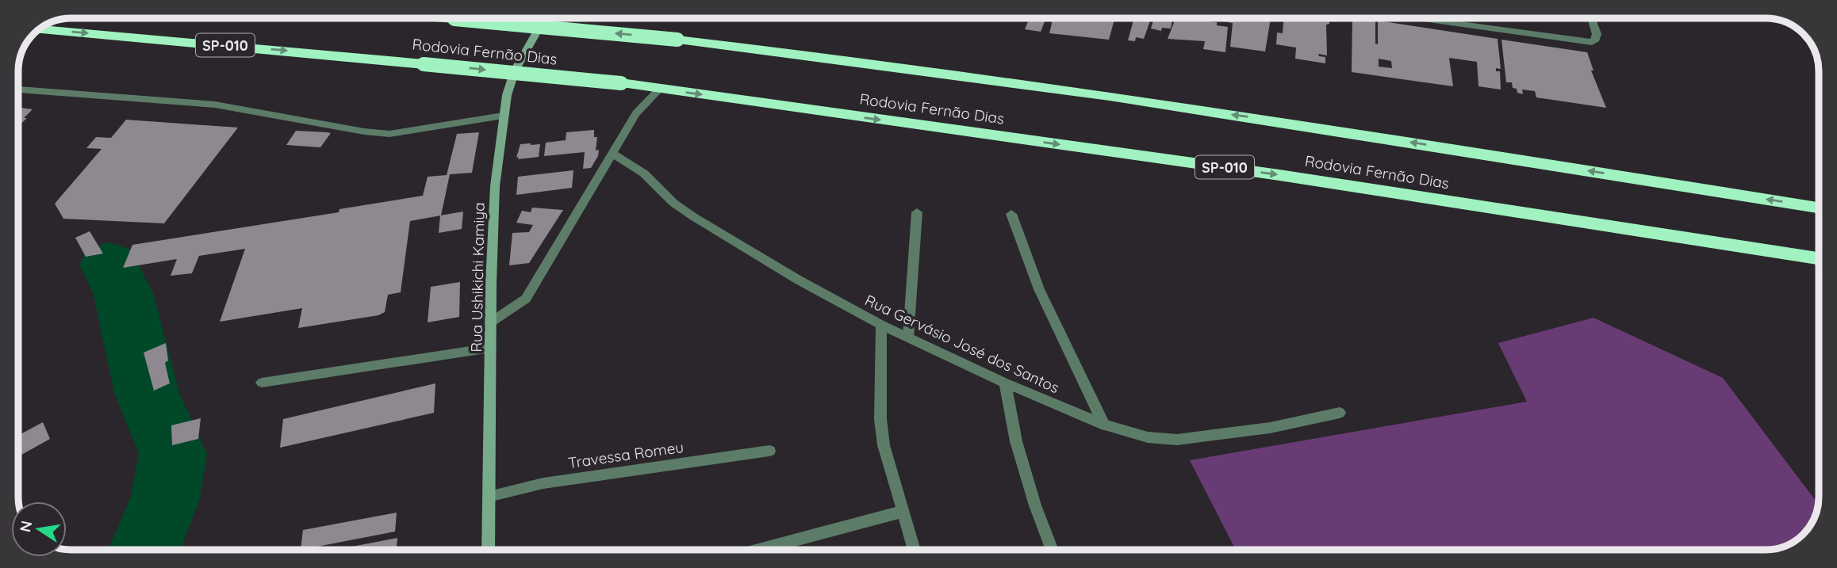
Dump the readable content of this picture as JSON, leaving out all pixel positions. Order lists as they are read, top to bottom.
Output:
{
  "streets": {
    "highway": ["SP-010", "Rodovia Fernão Dias"],
    "main road": ["Rua Ushikichi Kamiya"],
    "street": ["Rua Gervásio José dos Santos", "Travessa Romeu"]
  },
  "crossings": [
    ["Rua Ushikichi Kamiya", "Travessa Romeu"]
  ],
  "north": "left"
}
